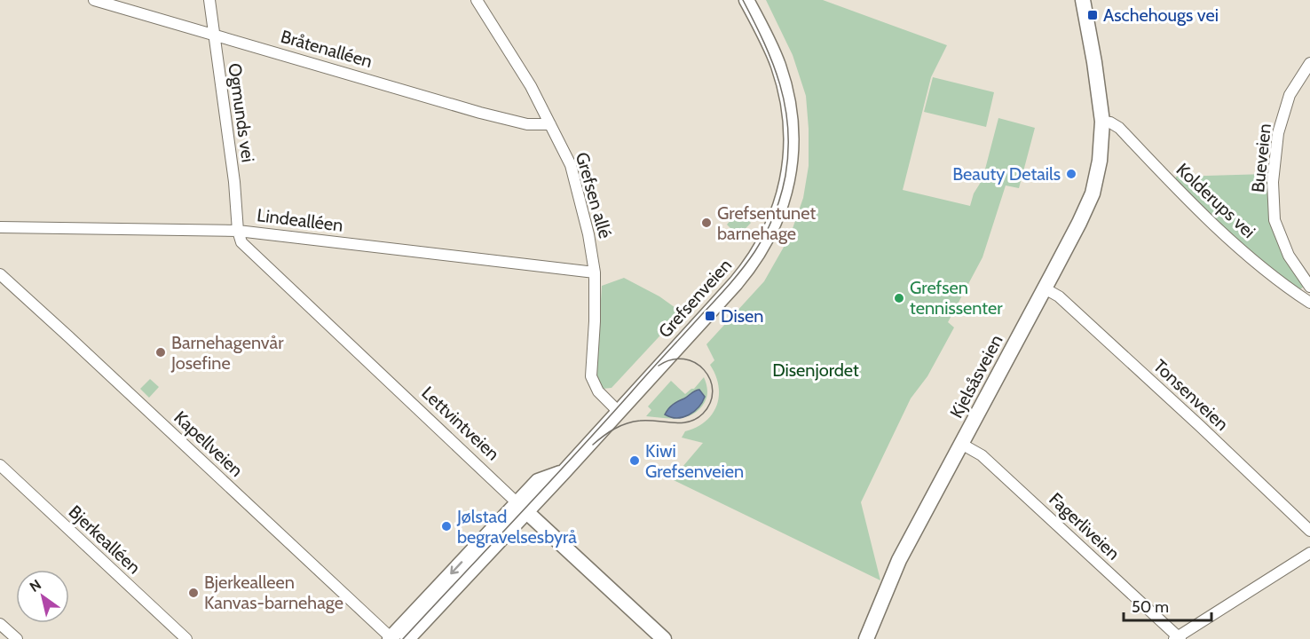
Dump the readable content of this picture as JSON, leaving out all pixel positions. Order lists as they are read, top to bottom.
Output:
{
  "streets": {
    "main road": ["Grefsenveien", "Kjelsåsveien", "Lettvintveien"],
    "street": [
      "Bråtenalléen",
      "Ogmunds vei",
      "Bueveien",
      "Grefsen allé",
      "Kolderups vei",
      "Lindealléen",
      "Tonsenveien",
      "Kapellveien",
      "Fagerliveien",
      "Bjerkealléen"
    ]
  },
  "crossings": [
    ["Bråtenalléen", "Ogmunds vei"],
    ["Bråtenalléen", "Grefsen allé"],
    ["Ogmunds vei", "Lindealléen"],
    ["Ogmunds vei", "Lettvintveien"],
    ["Grefsen allé", "Lindealléen"],
    ["Grefsen allé", "Grefsenveien"],
    ["Kolderups vei", "Kjelsåsveien"],
    ["Lindealléen", "Lettvintveien"],
    ["Grefsenveien", "Lettvintveien"],
    ["Grefsenveien", "Kapellveien"],
    ["Kjelsåsveien", "Tonsenveien"],
    ["Kjelsåsveien", "Fagerliveien"]
  ],
  "parks": ["Disenjordet"],
  "places": {
    "transit": ["Aschehougs vei", "Disen"],
    "other": [
      "Beauty Details",
      "Grefsentunet barnehage",
      "Grefsen tennissenter",
      "Barnehagenvår Josefine",
      "Kiwi Grefsenveien",
      "Jølstad begravelsesbyrå",
      "Bjerkealleen Kanvas-barnehage"
    ]
  },
  "scale_bar": "50 m",
  "north": "top left"
}
